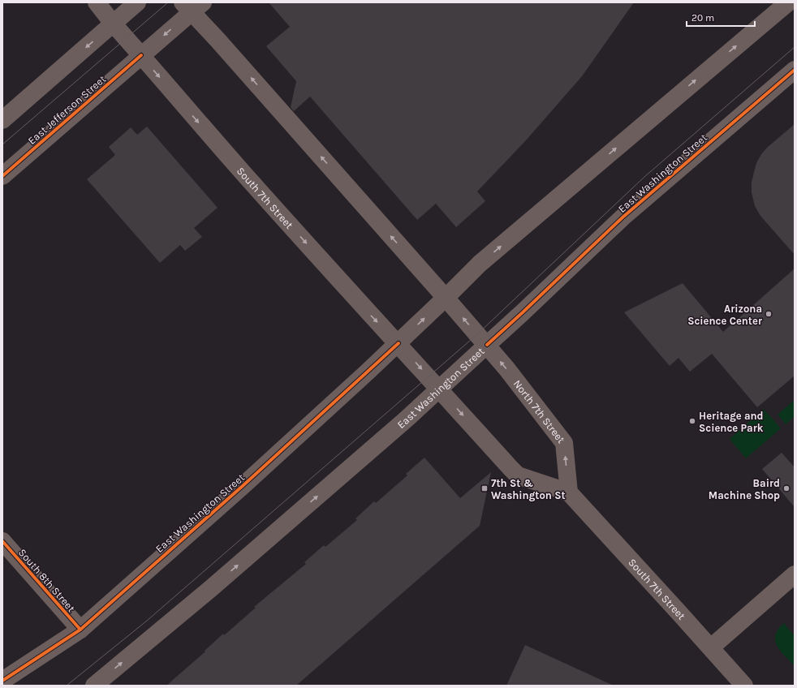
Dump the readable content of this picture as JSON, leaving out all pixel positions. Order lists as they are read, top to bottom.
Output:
{
  "streets": {
    "main road": [
      "East Jefferson Street",
      "East Washington Street",
      "South 7th Street",
      "North 7th Street"
    ],
    "street": ["South 8th Street"]
  },
  "crossings": [
    ["East Jefferson Street", "South 7th Street"],
    ["East Washington Street", "South 7th Street"],
    ["East Washington Street", "North 7th Street"],
    ["East Washington Street", "South 8th Street"],
    ["South 7th Street", "North 7th Street"]
  ],
  "one_way": ["North 7th Street"],
  "places": {
    "other": ["Arizona Science Center", "Heritage and Science Park", "Baird Machine Shop"],
    "transit": ["7th St & Washington St"]
  },
  "scale_bar": "20 m"
}
